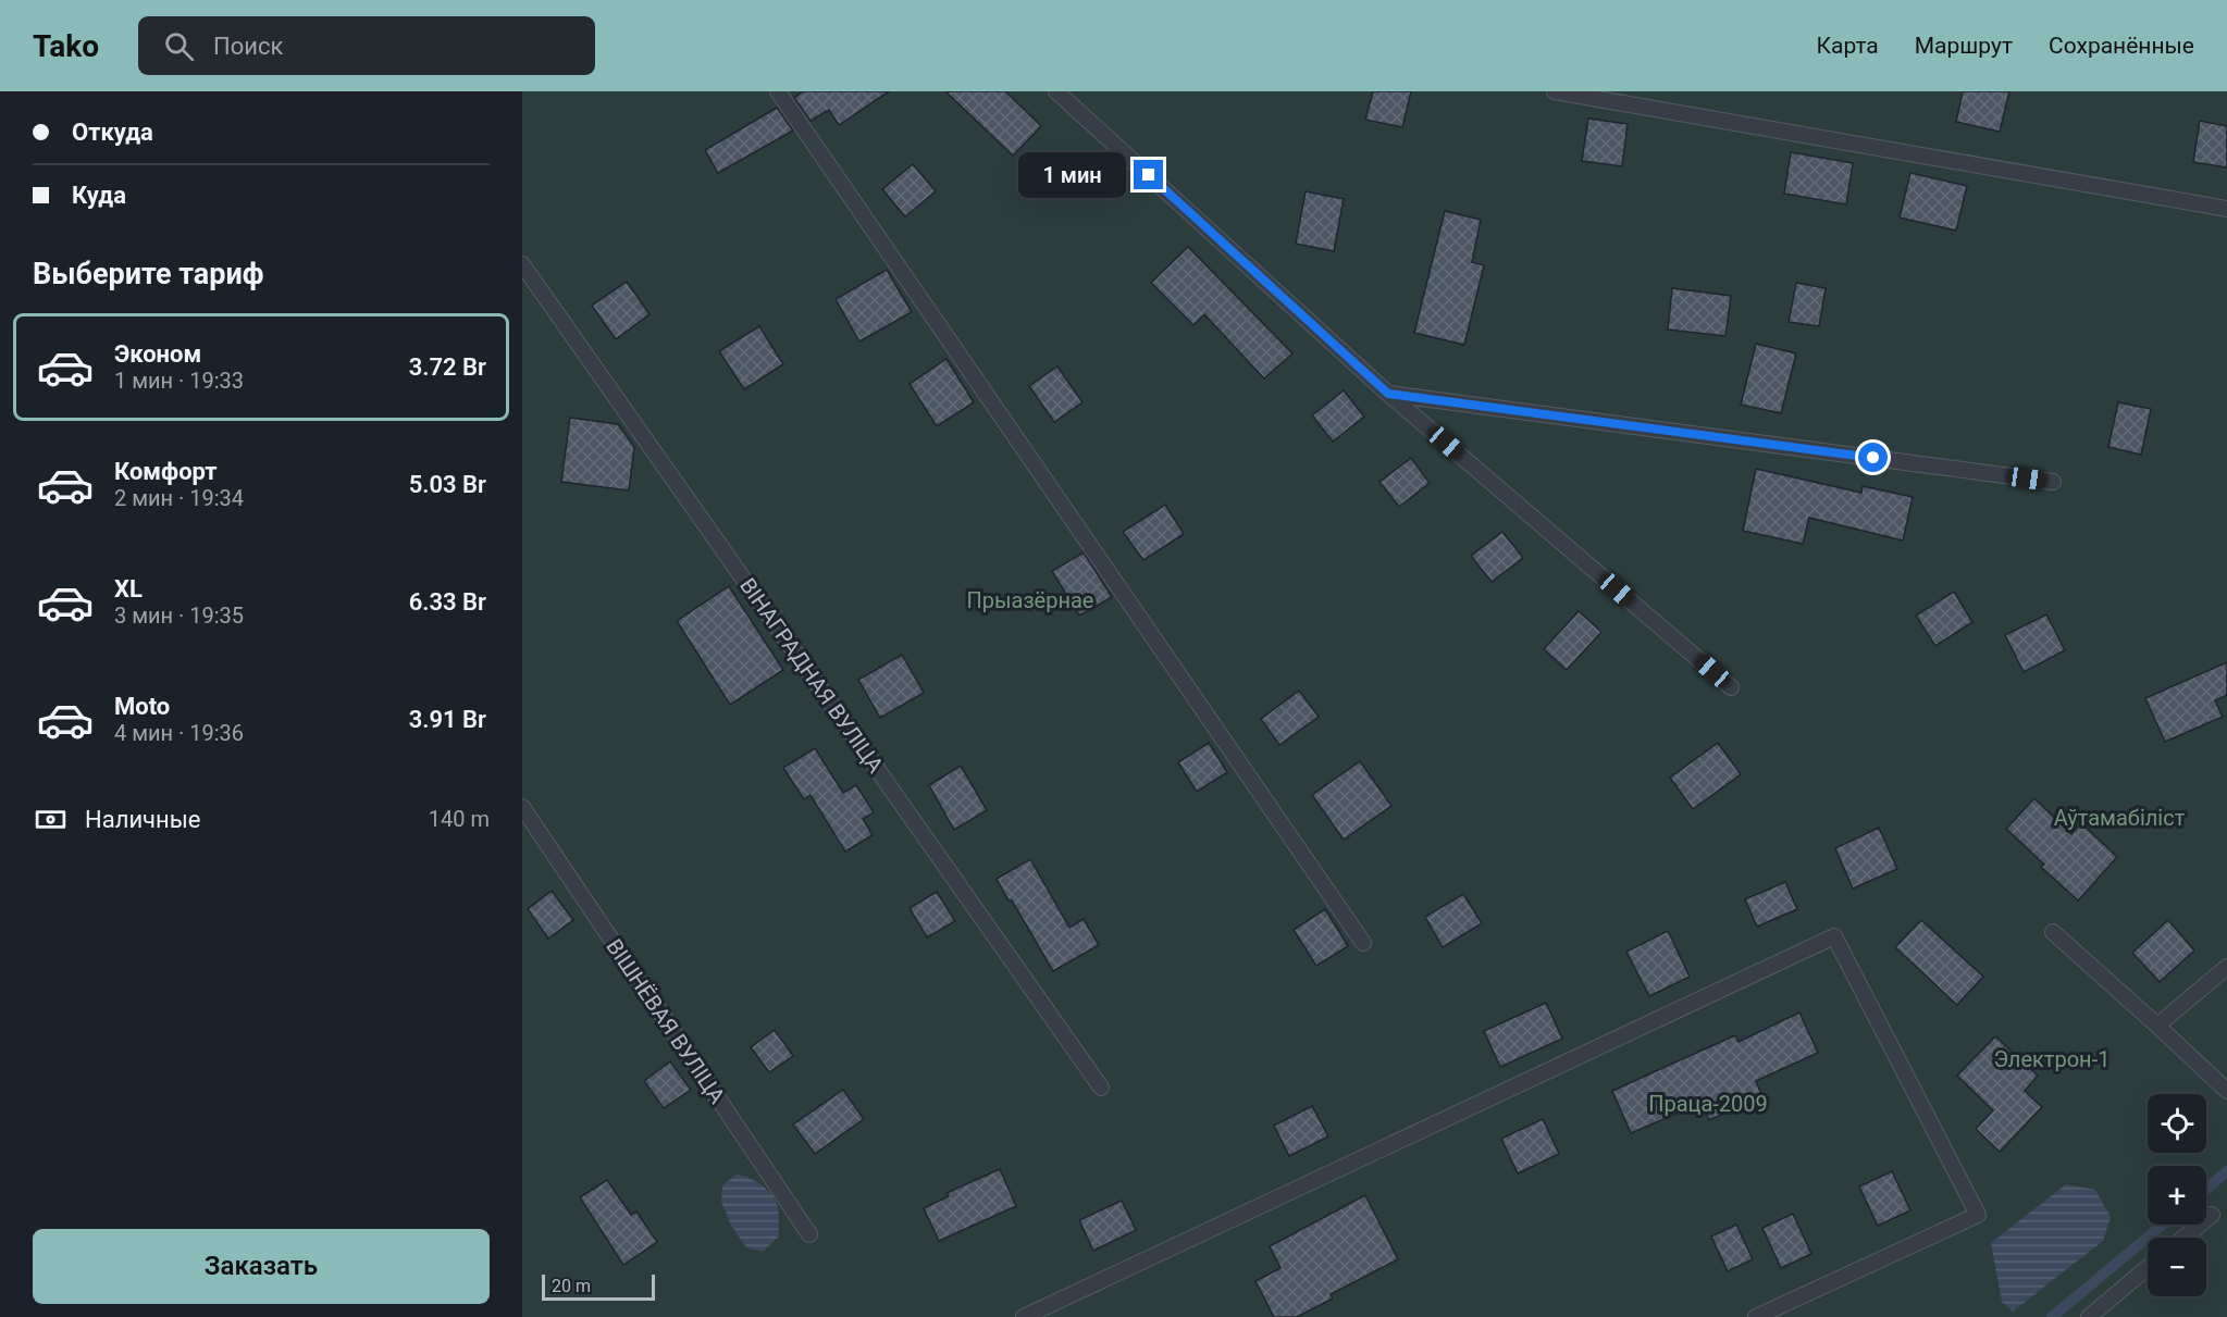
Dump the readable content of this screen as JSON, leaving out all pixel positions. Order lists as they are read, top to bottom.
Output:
{
  "streets": {
    "lane": ["ВІНАГРАДНАЯ ВУЛІЦА", "ВІШНЁВАЯ ВУЛІЦА"]
  },
  "parks": [
    "Прыазёрнае",
    "Аўтамабіліст",
    "Электрон-1",
    "Праца-2009"
  ],
  "scale_bar": "20 m",
  "page": {
    "header": "Tako",
    "search": "Поиск",
    "nav": ["Карта", "Маршрут", "Сохранённые"],
    "banner": ["Откуда", "Куда"],
    "bubble": "1 мин",
    "heading": "Выберите тариф",
    "list": [
      {
        "name": "Эконом",
        "note": "1 мин · 19:33",
        "value": "3.72 Br"
      },
      {
        "name": "Комфорт",
        "note": "2 мин · 19:34",
        "value": "5.03 Br"
      },
      {
        "name": "XL",
        "note": "3 мин · 19:35",
        "value": "6.33 Br"
      },
      {
        "name": "Moto",
        "note": "4 мин · 19:36",
        "value": "3.91 Br"
      }
    ],
    "pay": ["Наличные", "140 m"],
    "map_buttons": ["+", "−"],
    "buttons": "Заказать",
    "scale": "20 m"
  }
}
